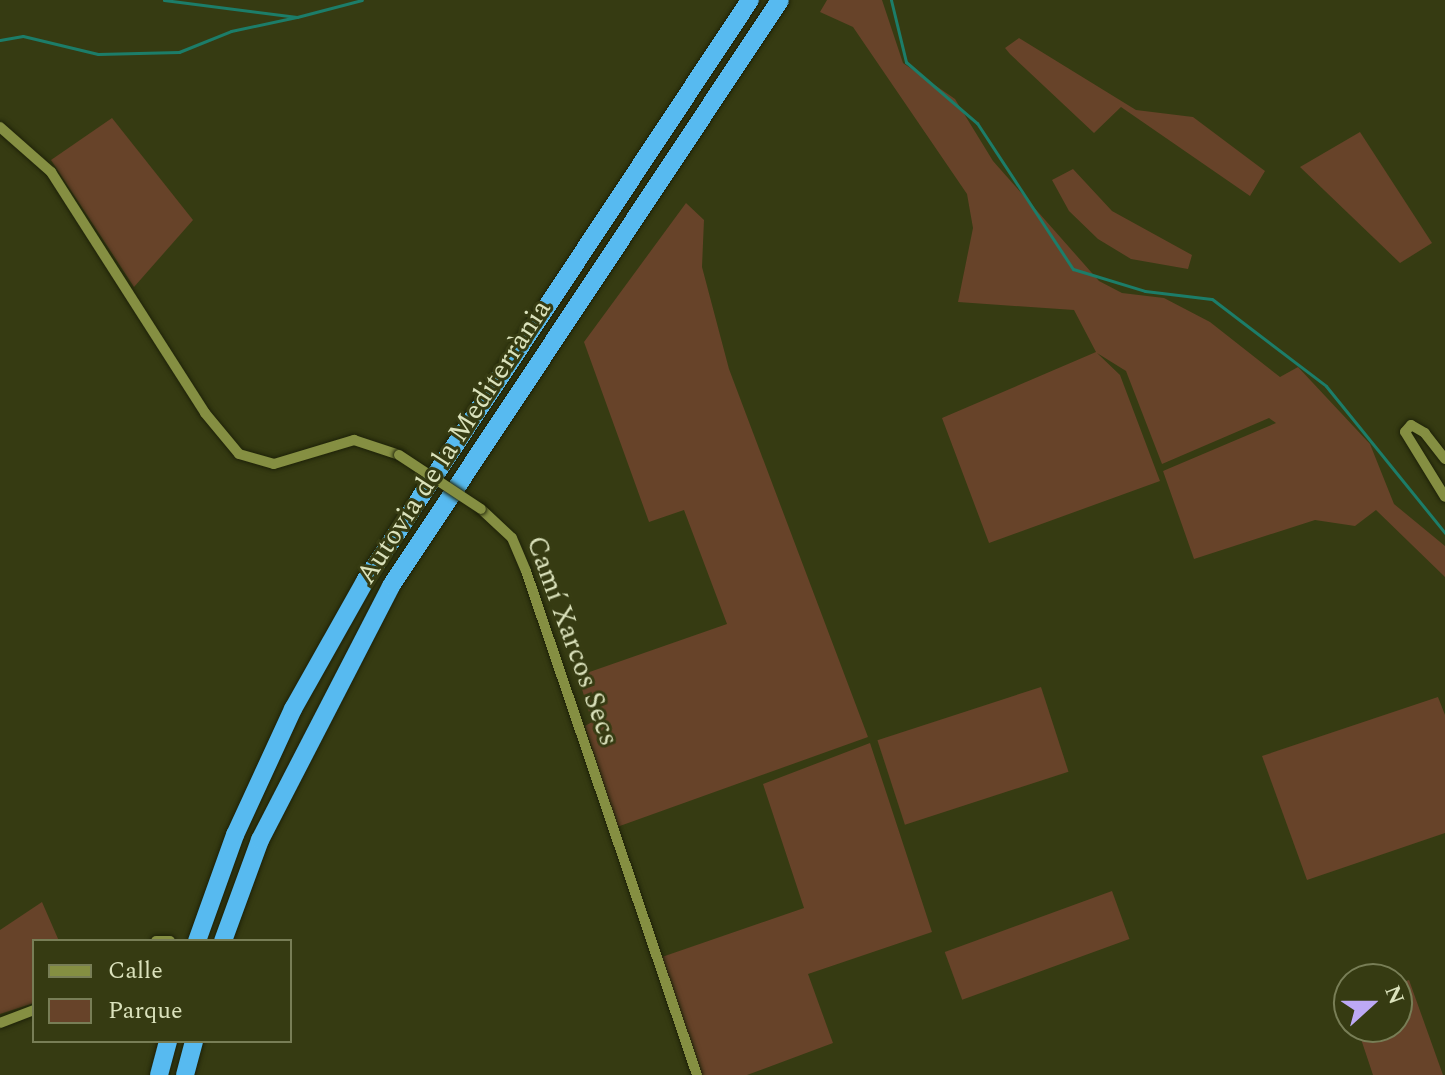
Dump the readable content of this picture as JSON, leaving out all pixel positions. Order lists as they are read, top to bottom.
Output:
{
  "streets": {
    "highway": ["Autovia de la Mediterrània"],
    "street": ["Camí Xarcos Secs"]
  },
  "legend": ["Calle", "Parque"],
  "north": "right"
}
